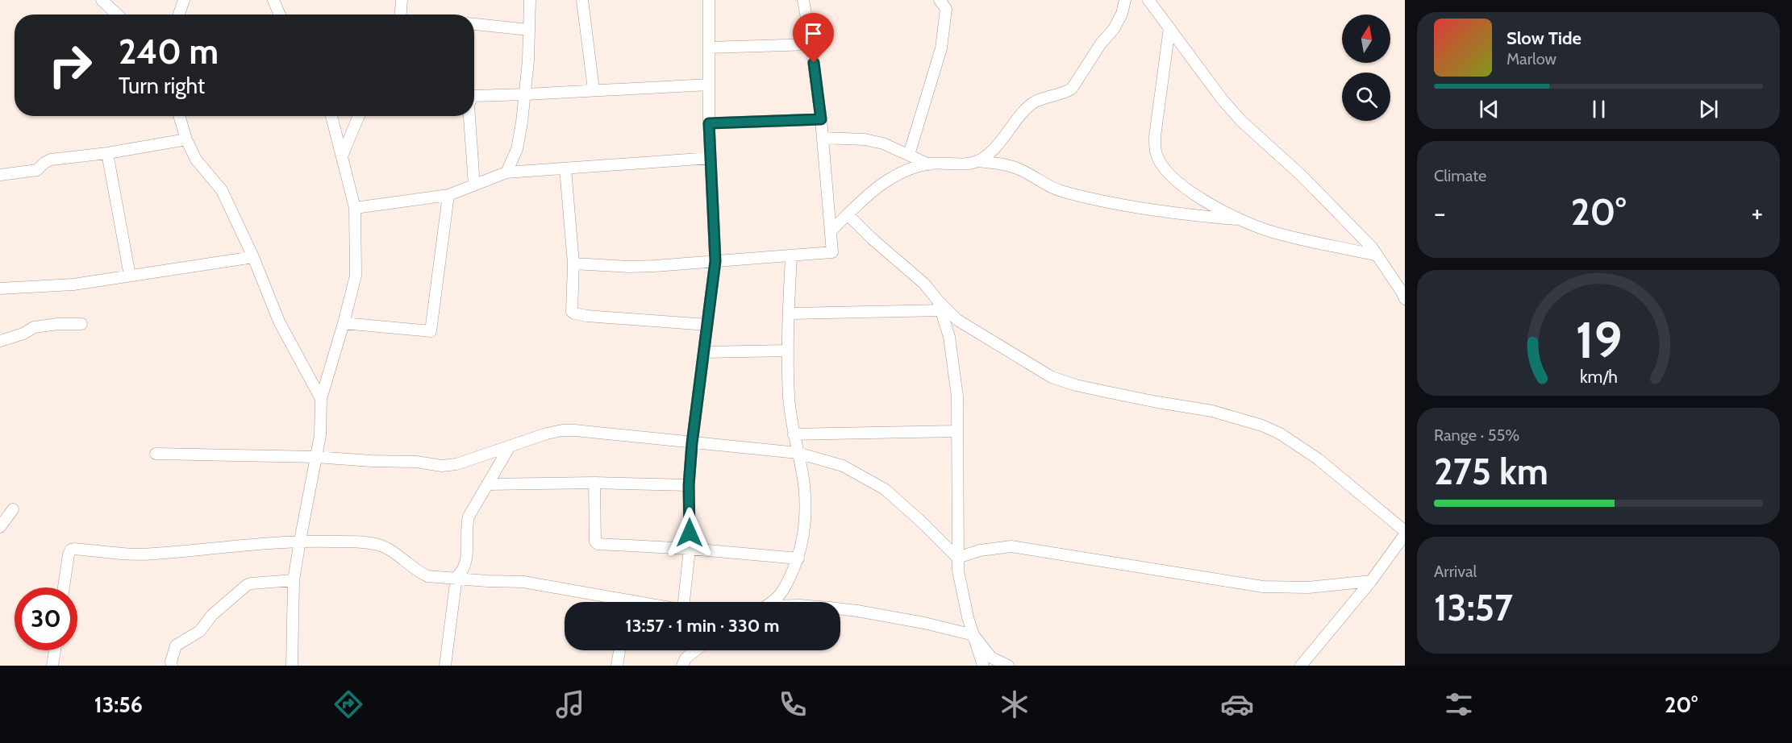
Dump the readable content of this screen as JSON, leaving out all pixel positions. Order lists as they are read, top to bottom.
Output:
{
  "north": "top",
  "page": {
    "turn": ["240 m", "Turn right"],
    "song": ["Slow Tide", "Marlow"],
    "tile": [
      "Climate",
      ["Range · 55%", "275 km"],
      ["Arrival", "13:57"]
    ],
    "heat": ["−", "20°", "+"],
    "limit": "30",
    "trip": "13:57 · 1 min · 330 m",
    "tabs": ["13:56", "20°"],
    "gauge": ["19", "km/h"]
  }
}
